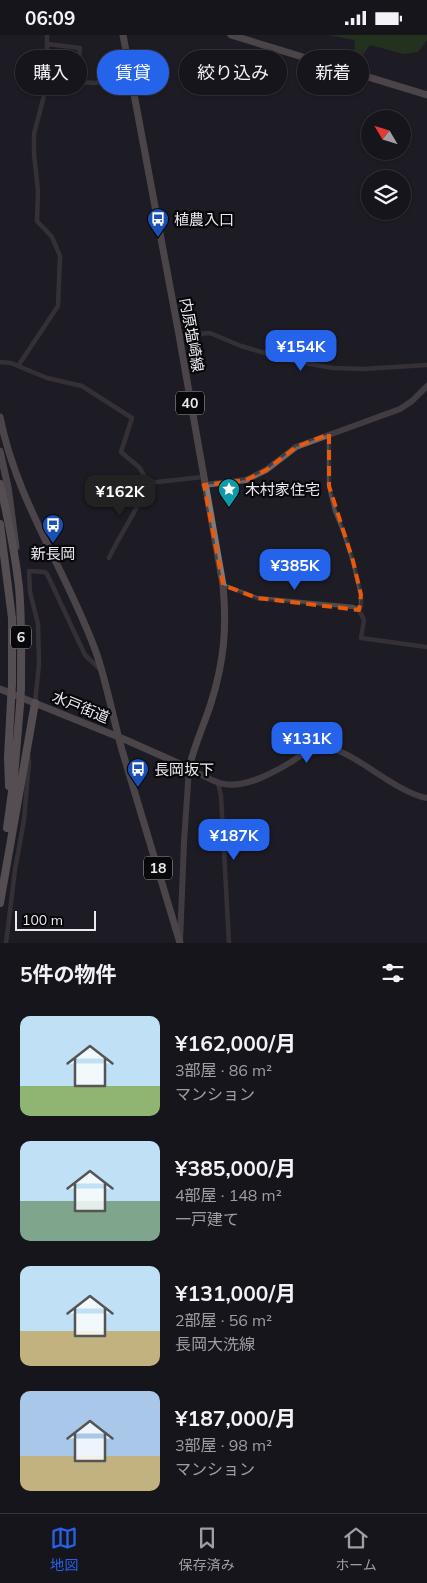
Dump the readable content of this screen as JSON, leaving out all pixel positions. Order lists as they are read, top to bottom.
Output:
{
  "streets": {
    "highway": ["6"],
    "main road": [
      "内原塩崎線",
      "40",
      "水戸街道",
      "18"
    ]
  },
  "places": {
    "bus stop": ["植農入口", "新長岡", "長岡坂下"],
    "place": ["木村家住宅"]
  },
  "scale_bar": "100 m",
  "north": "top left",
  "page": {
    "status": "06:09",
    "chip": [
      "購入",
      "賃貸",
      "絞り込み",
      "新着"
    ],
    "price": [
      "¥154K",
      "¥162K",
      "¥385K",
      "¥131K",
      "¥187K"
    ],
    "scale": "100 m",
    "heading": "5件の物件",
    "list": [
      {
        "name": "¥162,000/月",
        "note": "3部屋 · 86 m² · マンション"
      },
      {
        "name": "¥385,000/月",
        "note": "4部屋 · 148 m² · 一戸建て"
      },
      {
        "name": "¥131,000/月",
        "note": "2部屋 · 56 m² · 長岡大洗線"
      },
      {
        "name": "¥187,000/月",
        "note": "3部屋 · 98 m² · マンション"
      }
    ],
    "tabs": ["地図", "保存済み", "ホーム"]
  }
}
